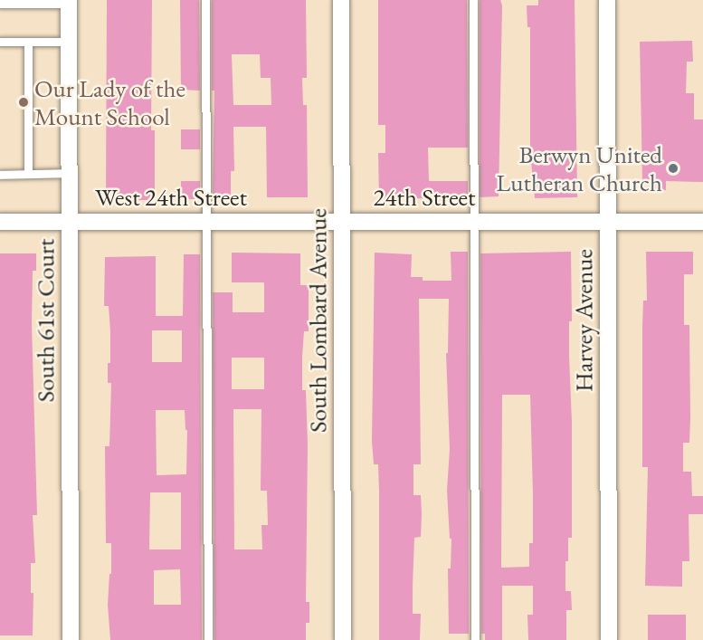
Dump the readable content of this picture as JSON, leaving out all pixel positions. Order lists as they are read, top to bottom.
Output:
{
  "streets": {
    "street": [
      "West 24th Street",
      "24th Street",
      "South 61st Court",
      "South Lombard Avenue",
      "Harvey Avenue"
    ]
  },
  "crossings": [
    ["West 24th Street", "24th Street"],
    ["West 24th Street", "South 61st Court"],
    ["West 24th Street", "South Lombard Avenue"],
    ["24th Street", "South Lombard Avenue"],
    ["24th Street", "Harvey Avenue"]
  ],
  "places": ["Our Lady of the Mount School", "Berwyn United Lutheran Church"]
}
